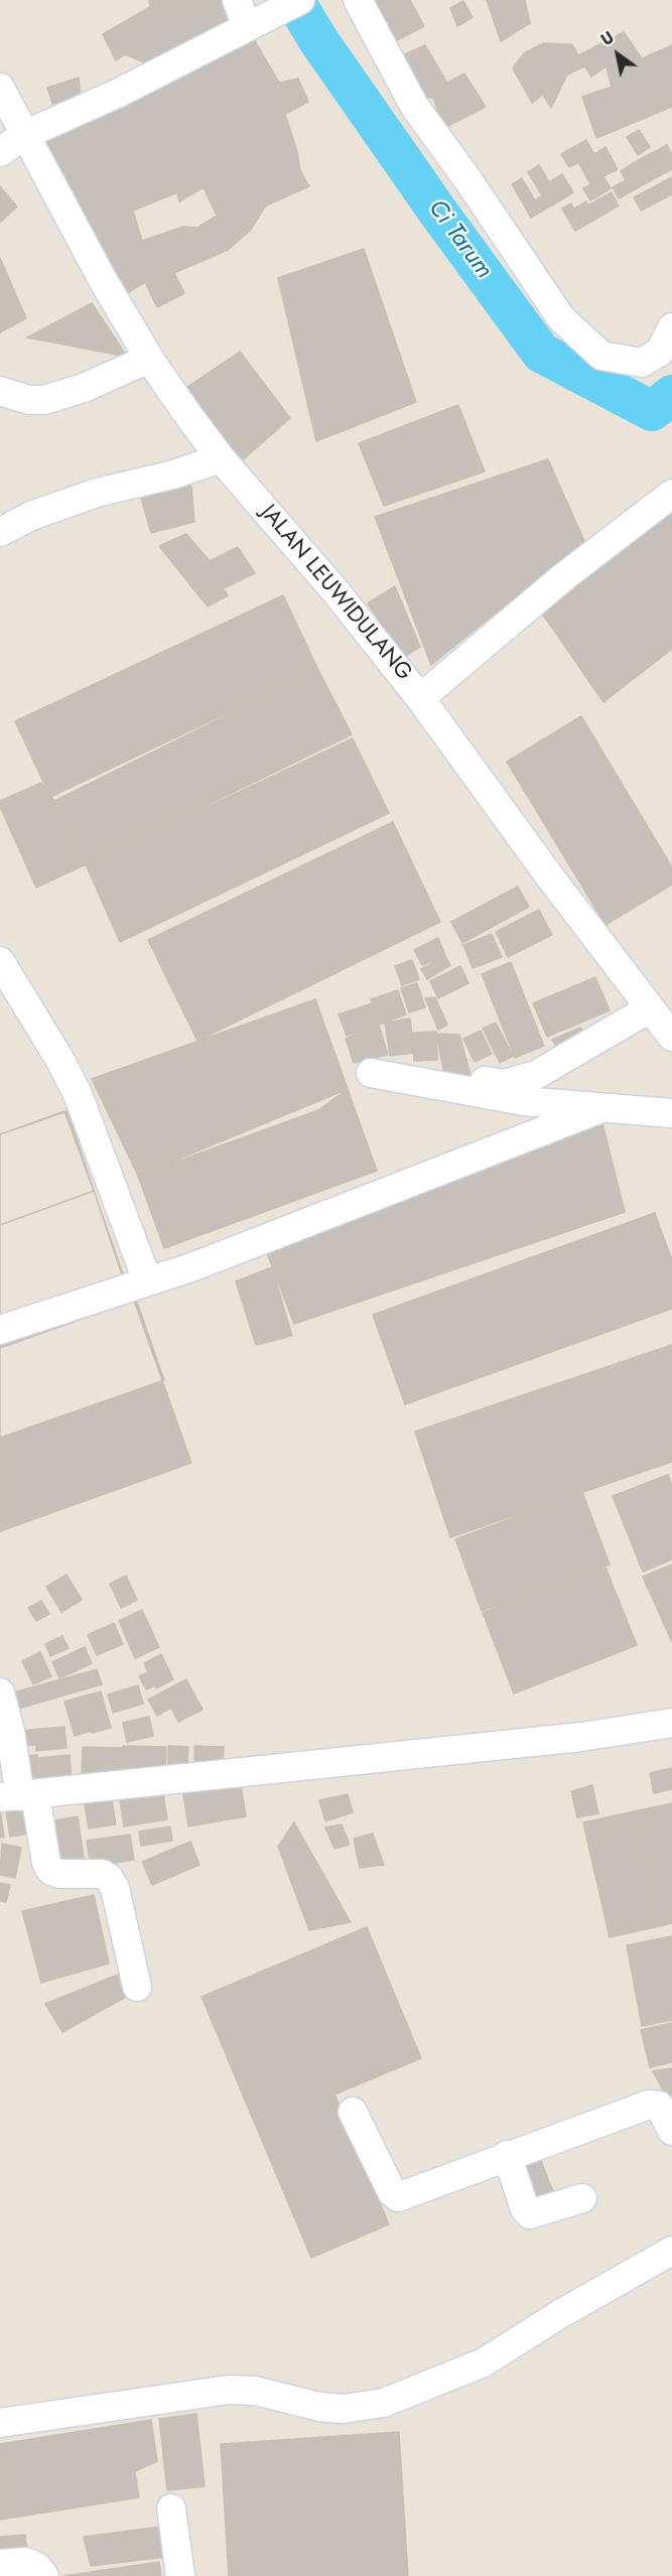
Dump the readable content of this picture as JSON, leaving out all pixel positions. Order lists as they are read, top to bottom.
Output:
{
  "streets": {
    "street": ["JALAN LEUWIDULANG"]
  },
  "water": ["Ci Tarum"],
  "north": "top left"
}
